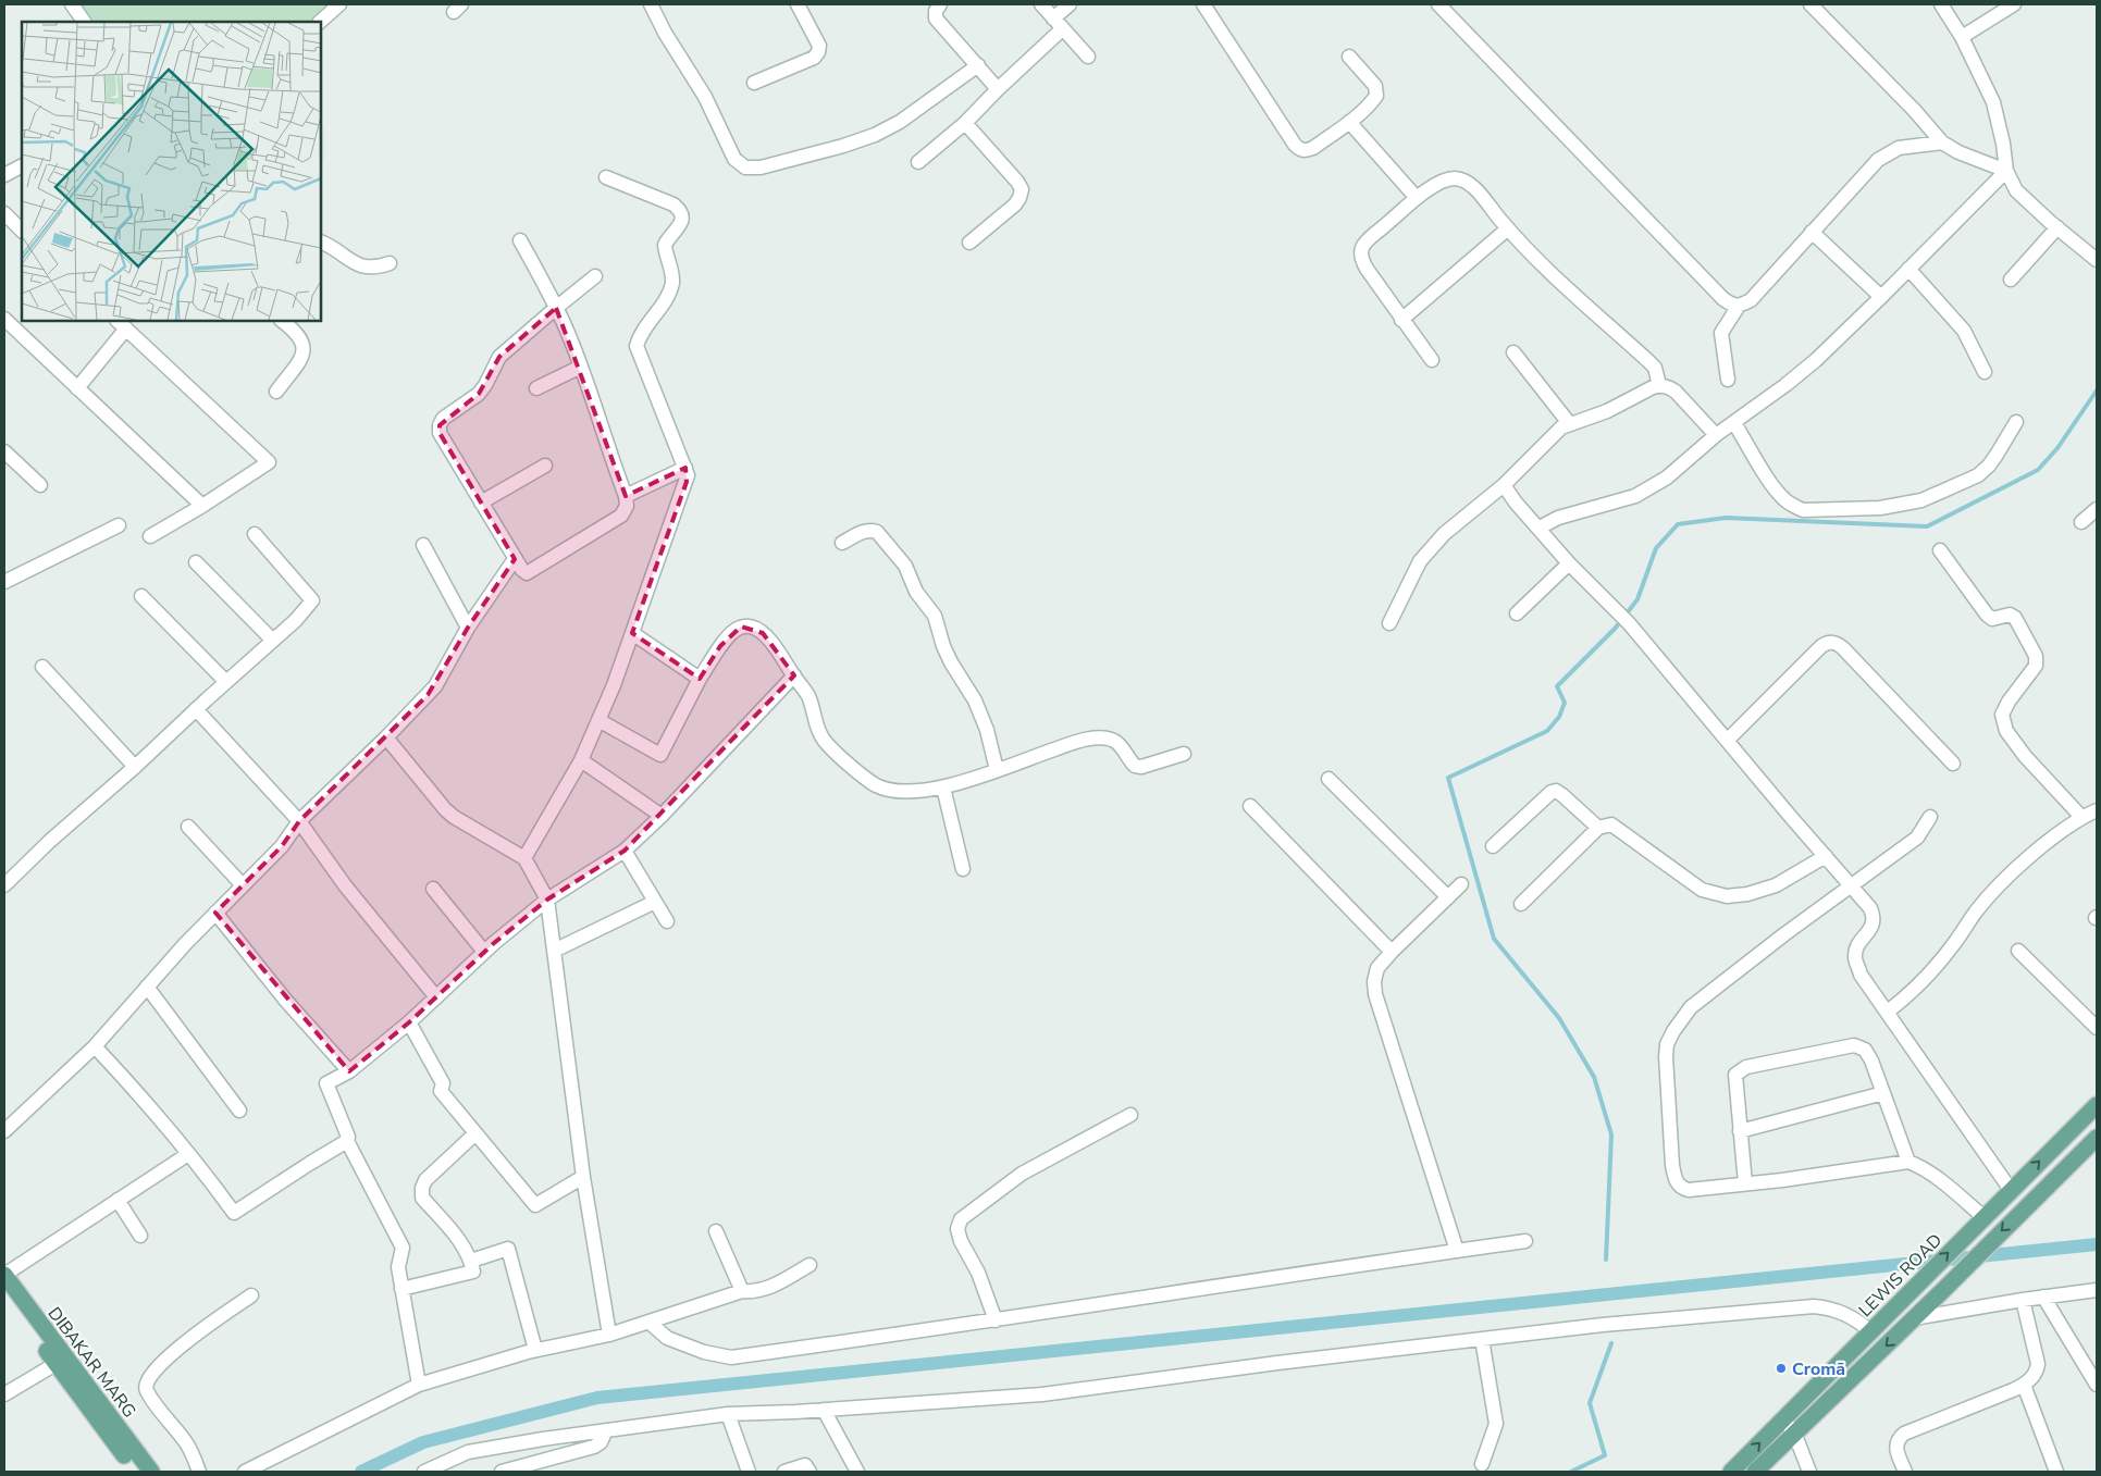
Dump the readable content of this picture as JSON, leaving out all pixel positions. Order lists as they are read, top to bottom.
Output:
{
  "streets": {
    "main road": ["LEWIS ROAD", "DIBAKAR MARG"]
  },
  "places": ["Cromā"]
}
